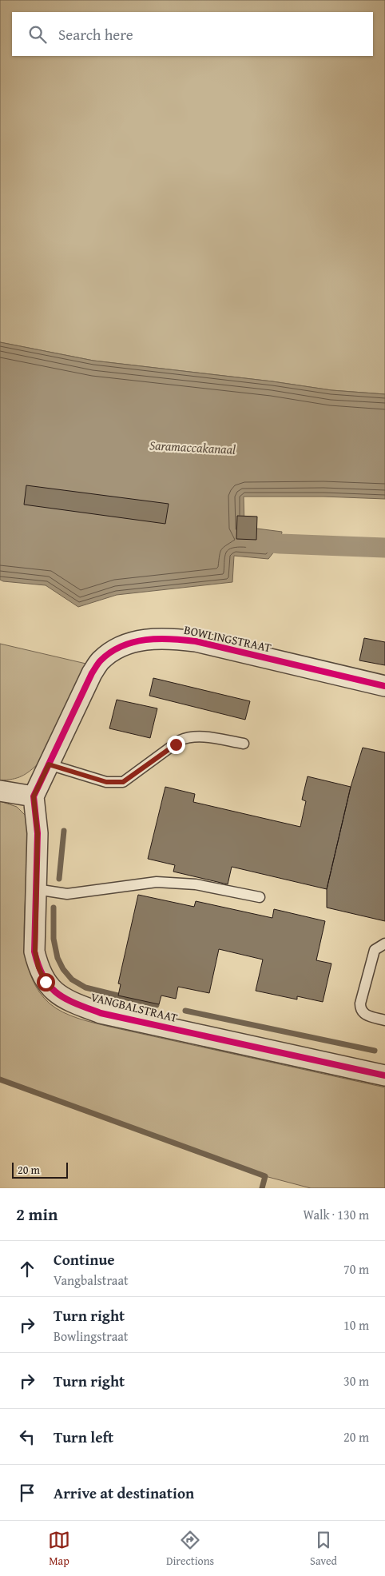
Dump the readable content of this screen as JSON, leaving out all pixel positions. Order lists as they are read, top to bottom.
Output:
{
  "streets": {
    "street": ["BOWLINGSTRAAT", "VANGBALSTRAAT"]
  },
  "crossings": [
    ["BOWLINGSTRAAT", "VANGBALSTRAAT"]
  ],
  "water": ["Saramaccakanaal"],
  "scale_bar": "20 m",
  "page": {
    "search": "Search here",
    "scale": "20 m",
    "heading": ["2 min", "Walk · 130 m"],
    "list": [
      ["Continue", "Vangbalstraat", "70 m"],
      ["Turn right", "Bowlingstraat", "10 m"],
      ["Turn right", "30 m"],
      ["Turn left", "20 m"],
      "Arrive at destination"
    ],
    "nav": ["Map", "Directions", "Saved"]
  }
}
